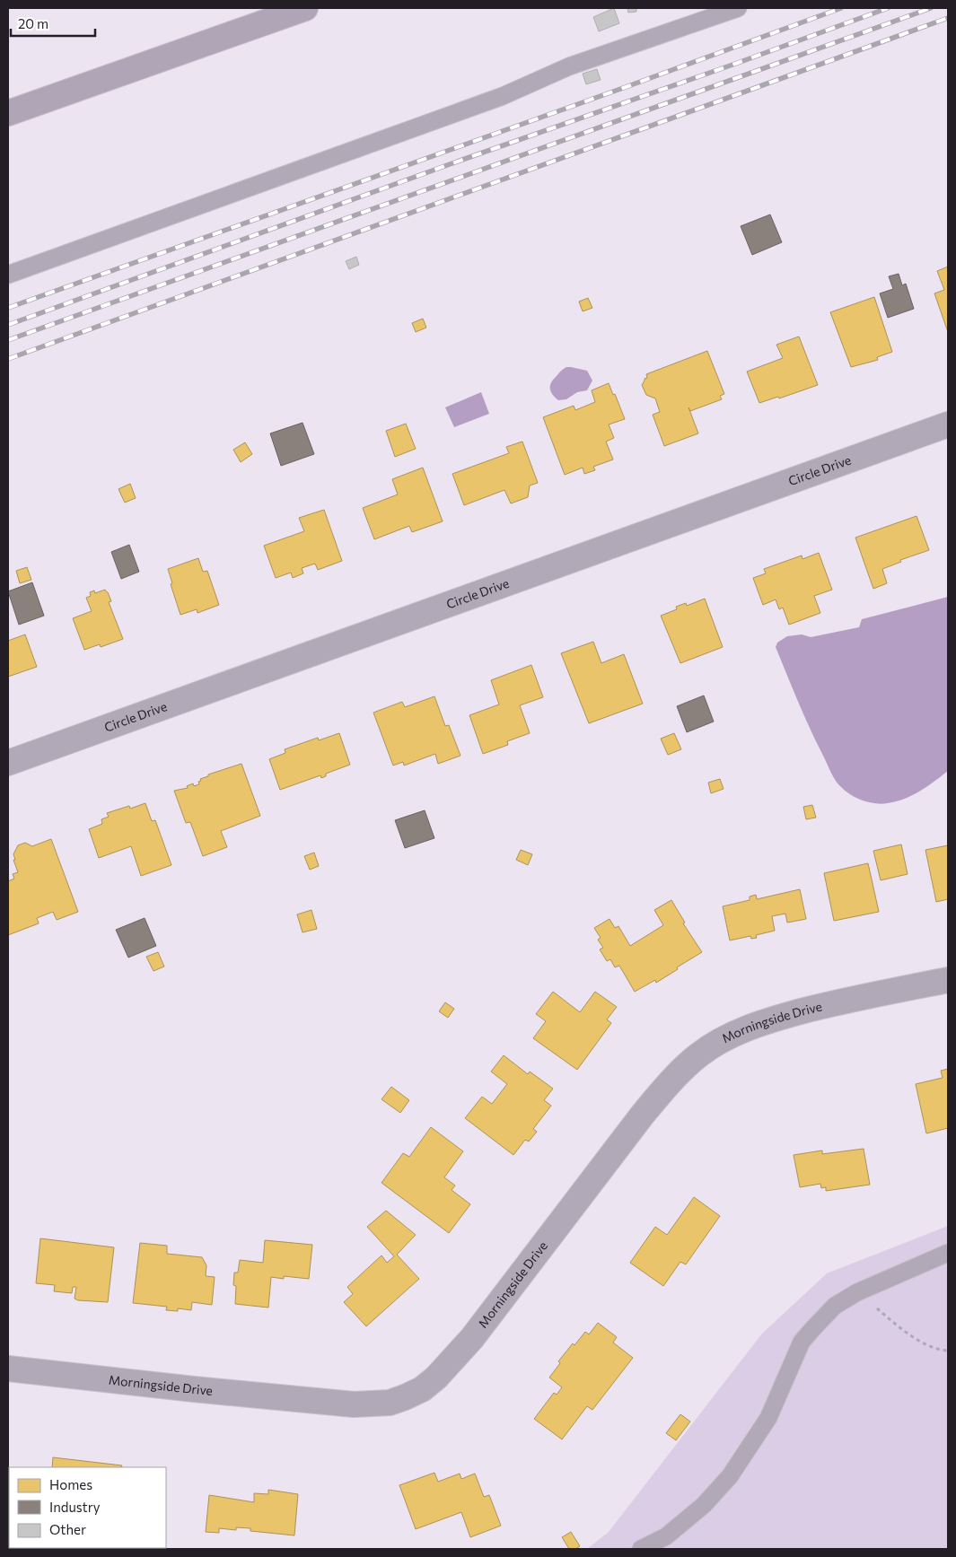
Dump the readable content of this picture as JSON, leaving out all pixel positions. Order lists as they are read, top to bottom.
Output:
{
  "streets": {
    "street": ["Circle Drive", "Morningside Drive"]
  },
  "legend": ["Homes", "Industry", "Other"],
  "scale_bar": "20 m"
}
